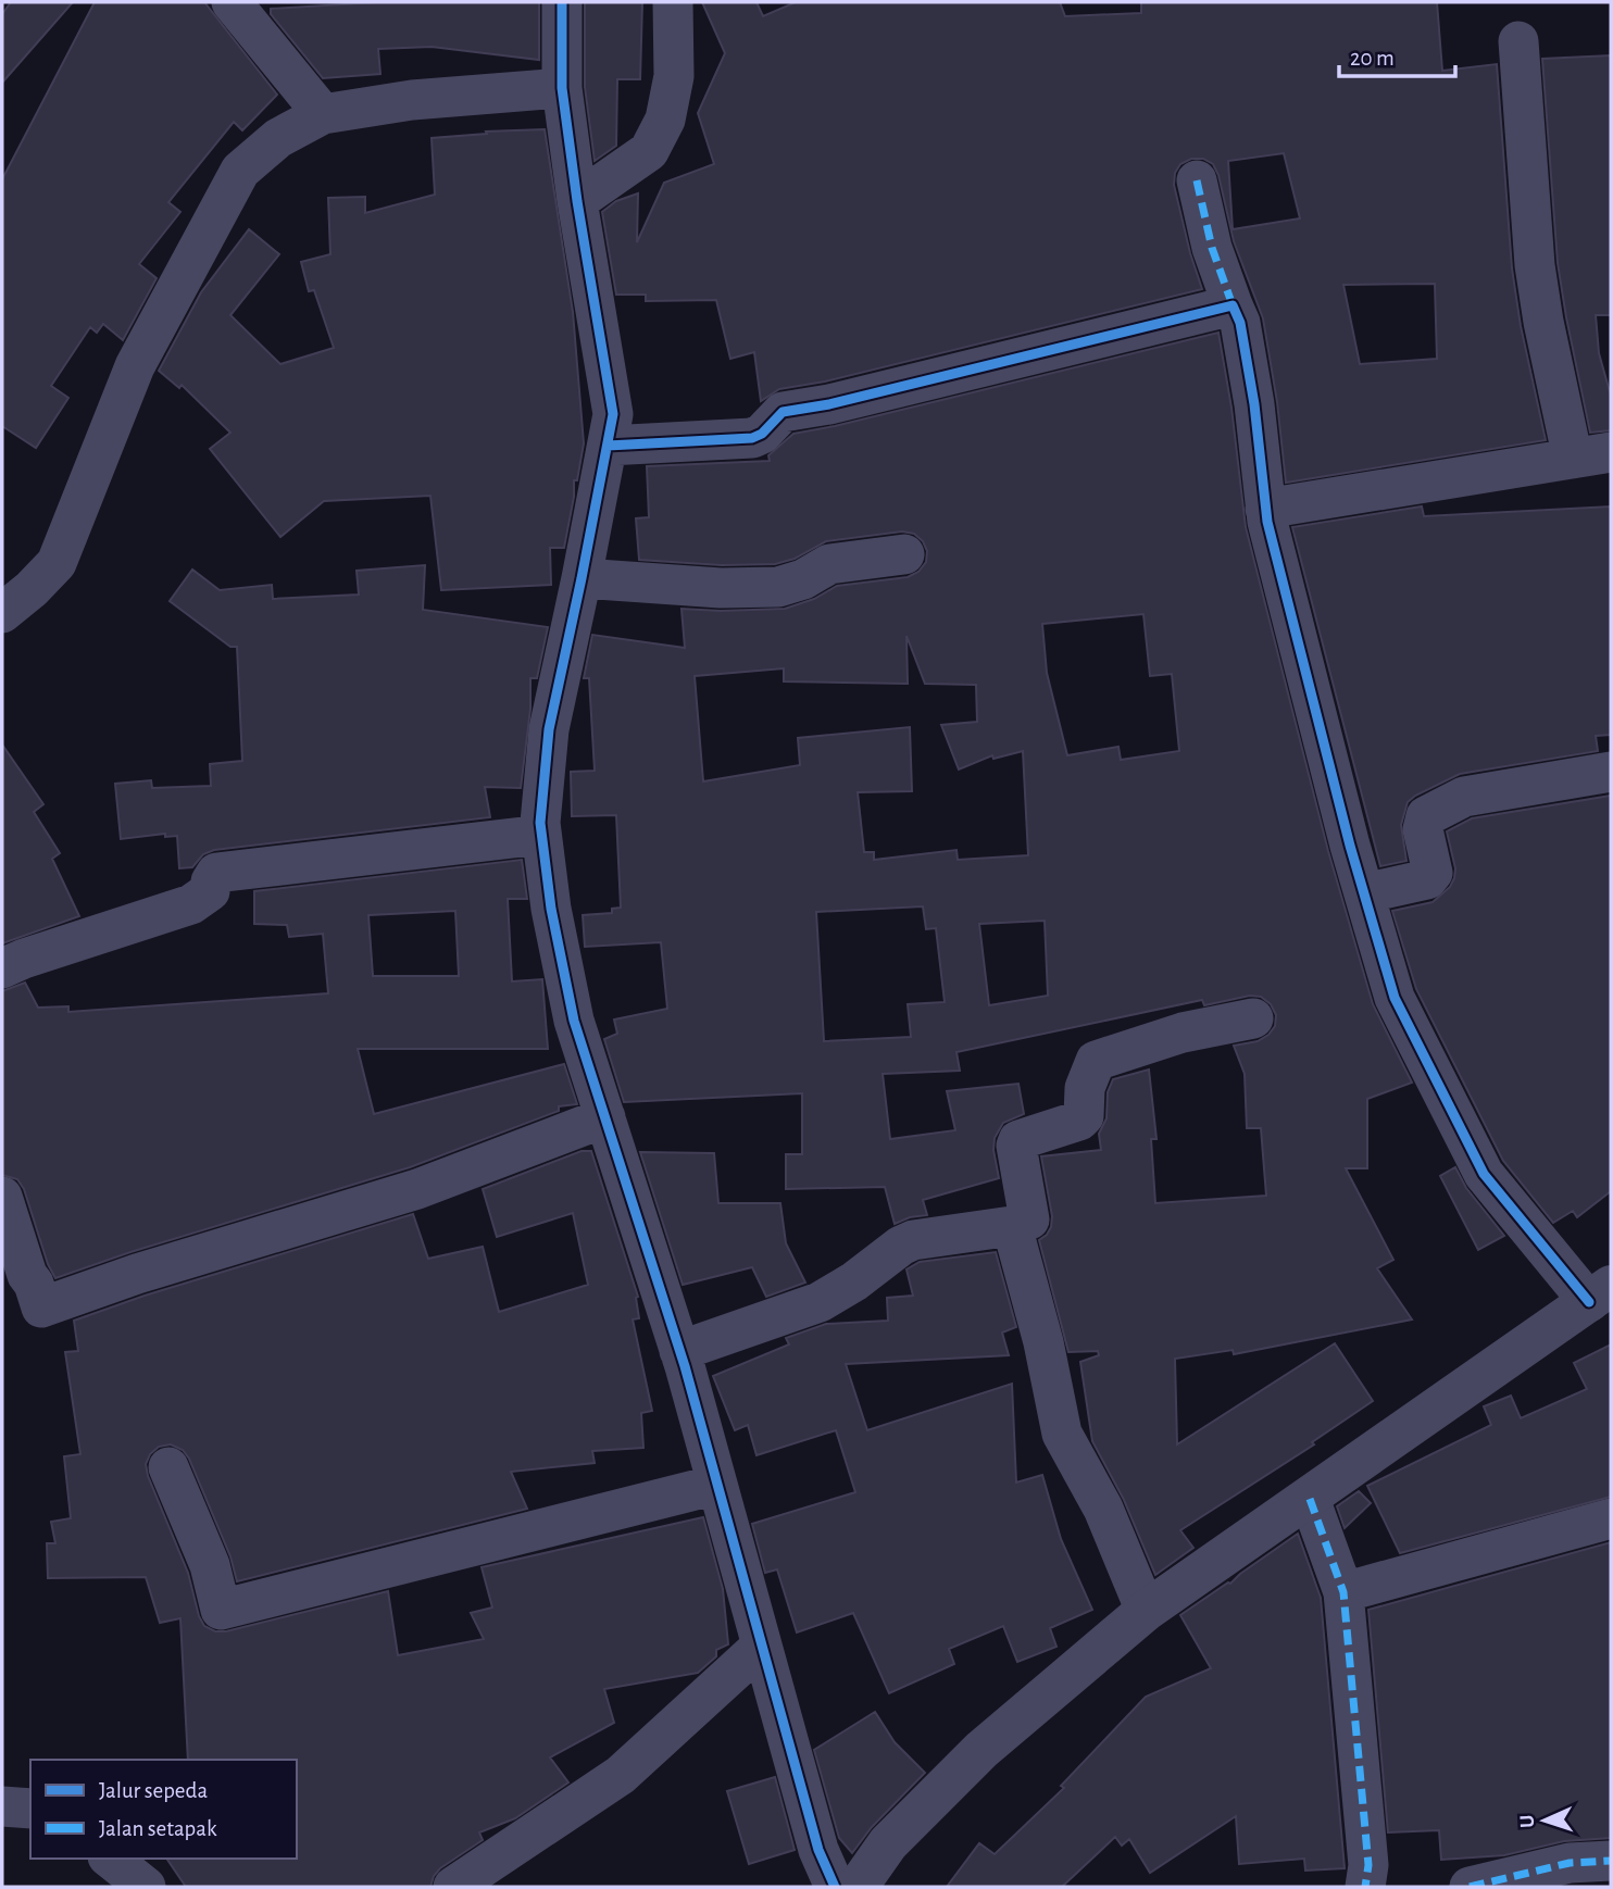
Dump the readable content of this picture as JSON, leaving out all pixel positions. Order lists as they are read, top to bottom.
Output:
{
  "legend": ["Jalur sepeda", "Jalan setapak"],
  "scale_bar": "20 m",
  "north": "left"
}
